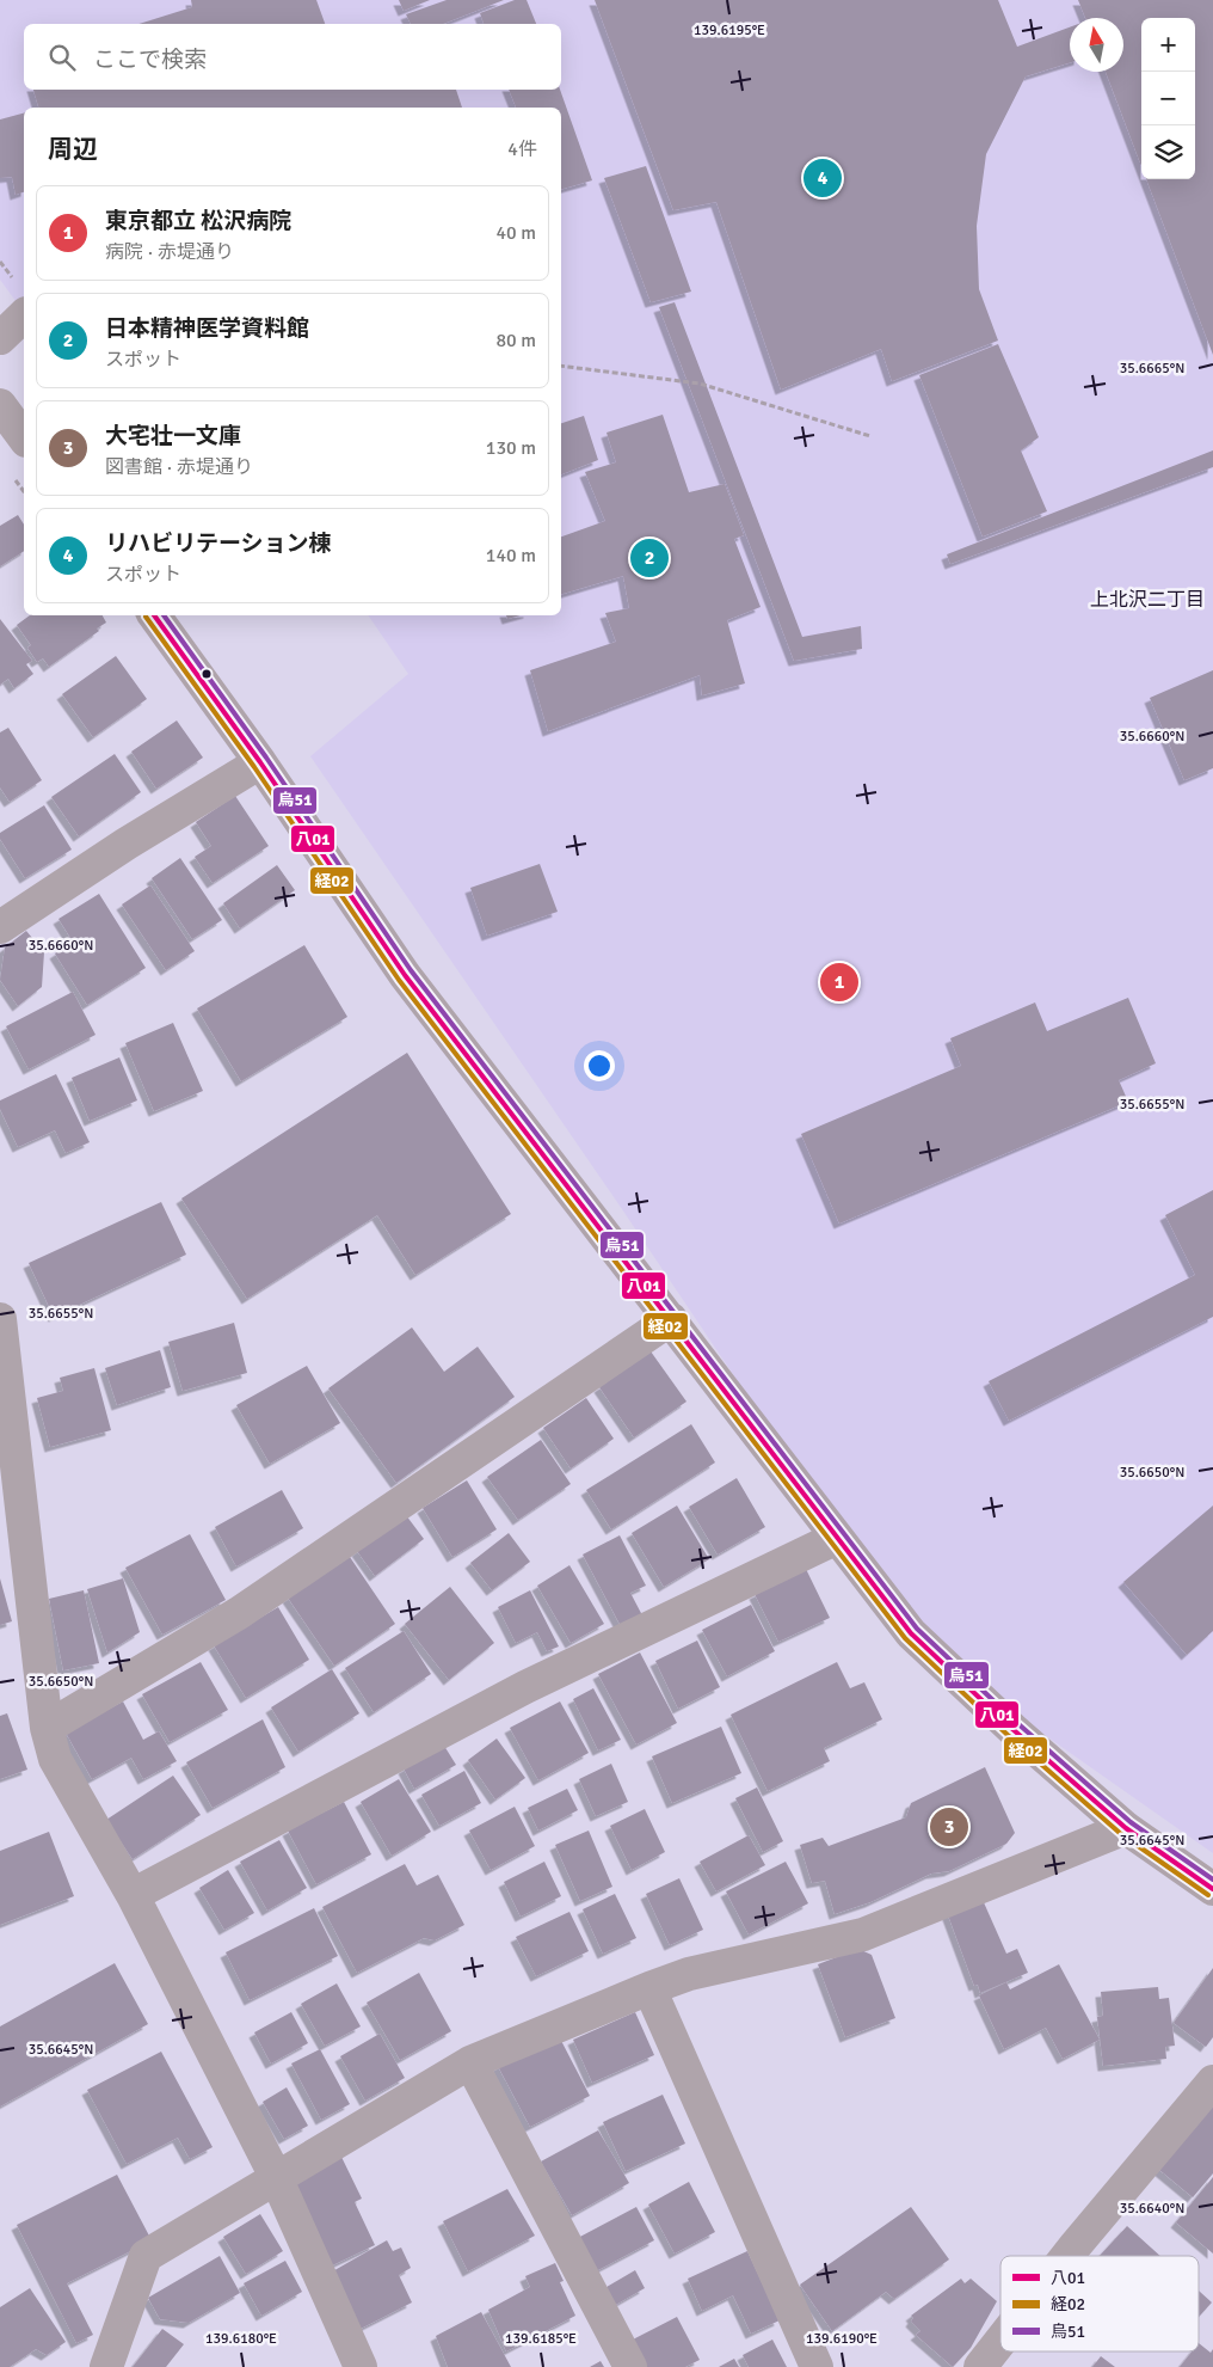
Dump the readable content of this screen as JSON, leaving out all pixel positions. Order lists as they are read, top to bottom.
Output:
{
  "districts": ["上北沢二丁目"],
  "lines": ["transit line 八01", "transit line 烏51", "transit line 経02"],
  "legend": ["八01", "経02", "烏51"],
  "north": "top",
  "page": {
    "map_buttons": ["+", "−"],
    "search": "ここで検索",
    "heading": ["周辺", "4件"],
    "pins": [
      "4",
      "2",
      "1",
      "3"
    ],
    "list": [
      {
        "mark": "1",
        "name": "東京都立 松沢病院",
        "note": "病院 · 赤堤通り",
        "value": "40 m"
      },
      {
        "mark": "2",
        "name": "日本精神医学資料館",
        "note": "スポット",
        "value": "80 m"
      },
      {
        "mark": "3",
        "name": "大宅壮一文庫",
        "note": "図書館 · 赤堤通り",
        "value": "130 m"
      },
      {
        "mark": "4",
        "name": "リハビリテーション棟",
        "note": "スポット",
        "value": "140 m"
      }
    ]
  },
  "coordinates": [
    "139.6195°E",
    "35.6665°N",
    "35.6660°N",
    "35.6655°N",
    "35.6650°N",
    "35.6645°N",
    "35.6640°N",
    "139.6180°E",
    "139.6185°E",
    "139.6190°E"
  ]
}
